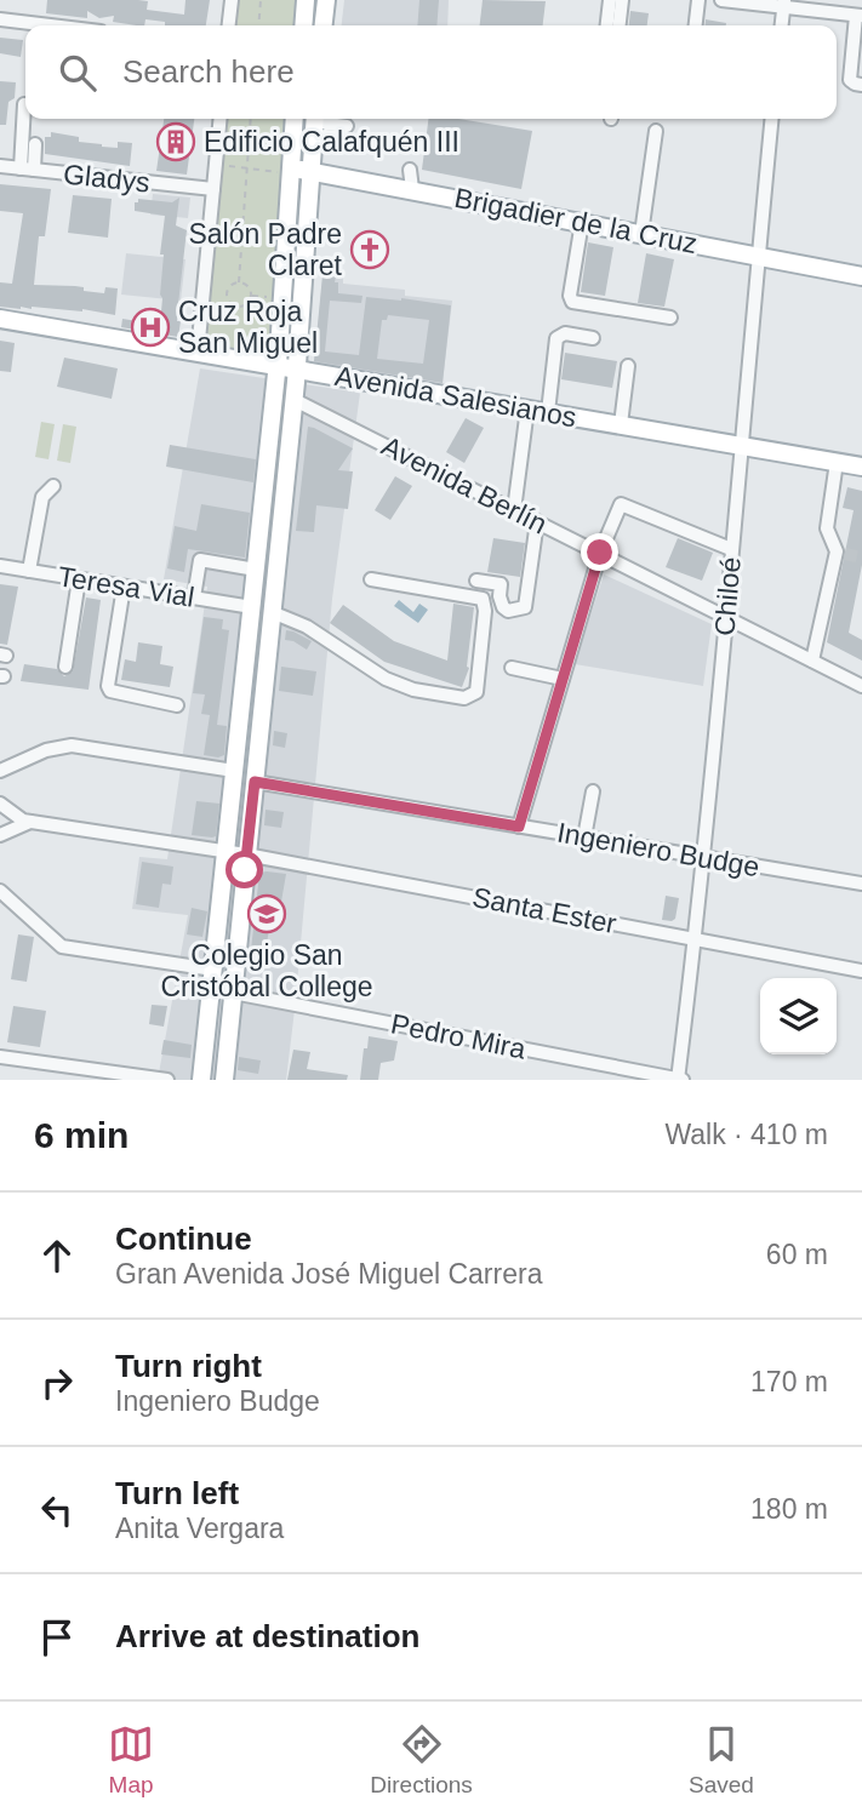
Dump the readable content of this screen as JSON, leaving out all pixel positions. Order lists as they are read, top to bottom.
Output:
{
  "streets": {
    "main road": ["Brigadier de la Cruz", "Avenida Salesianos"],
    "street": [
      "Gladys",
      "Avenida Berlín",
      "Teresa Vial",
      "Chiloé",
      "Ingeniero Budge",
      "Santa Ester",
      "Pedro Mira"
    ]
  },
  "crossings": [
    ["Brigadier de la Cruz", "Chiloé"],
    ["Avenida Salesianos", "Chiloé"],
    ["Avenida Berlín", "Chiloé"],
    ["Chiloé", "Ingeniero Budge"],
    ["Chiloé", "Santa Ester"],
    ["Chiloé", "Pedro Mira"]
  ],
  "places": {
    "building": ["Edificio Calafquén III"],
    "church": ["Salón Padre Claret"],
    "hospital": ["Cruz Roja San Miguel"],
    "school or university": ["Colegio San Cristóbal College"]
  },
  "page": {
    "search": "Search here",
    "heading": ["6 min", "Walk · 410 m"],
    "list": [
      ["Continue", "Gran Avenida José Miguel Carrera", "60 m"],
      ["Turn right", "Ingeniero Budge", "170 m"],
      ["Turn left", "Anita Vergara", "180 m"],
      "Arrive at destination"
    ],
    "nav": ["Map", "Directions", "Saved"]
  }
}
